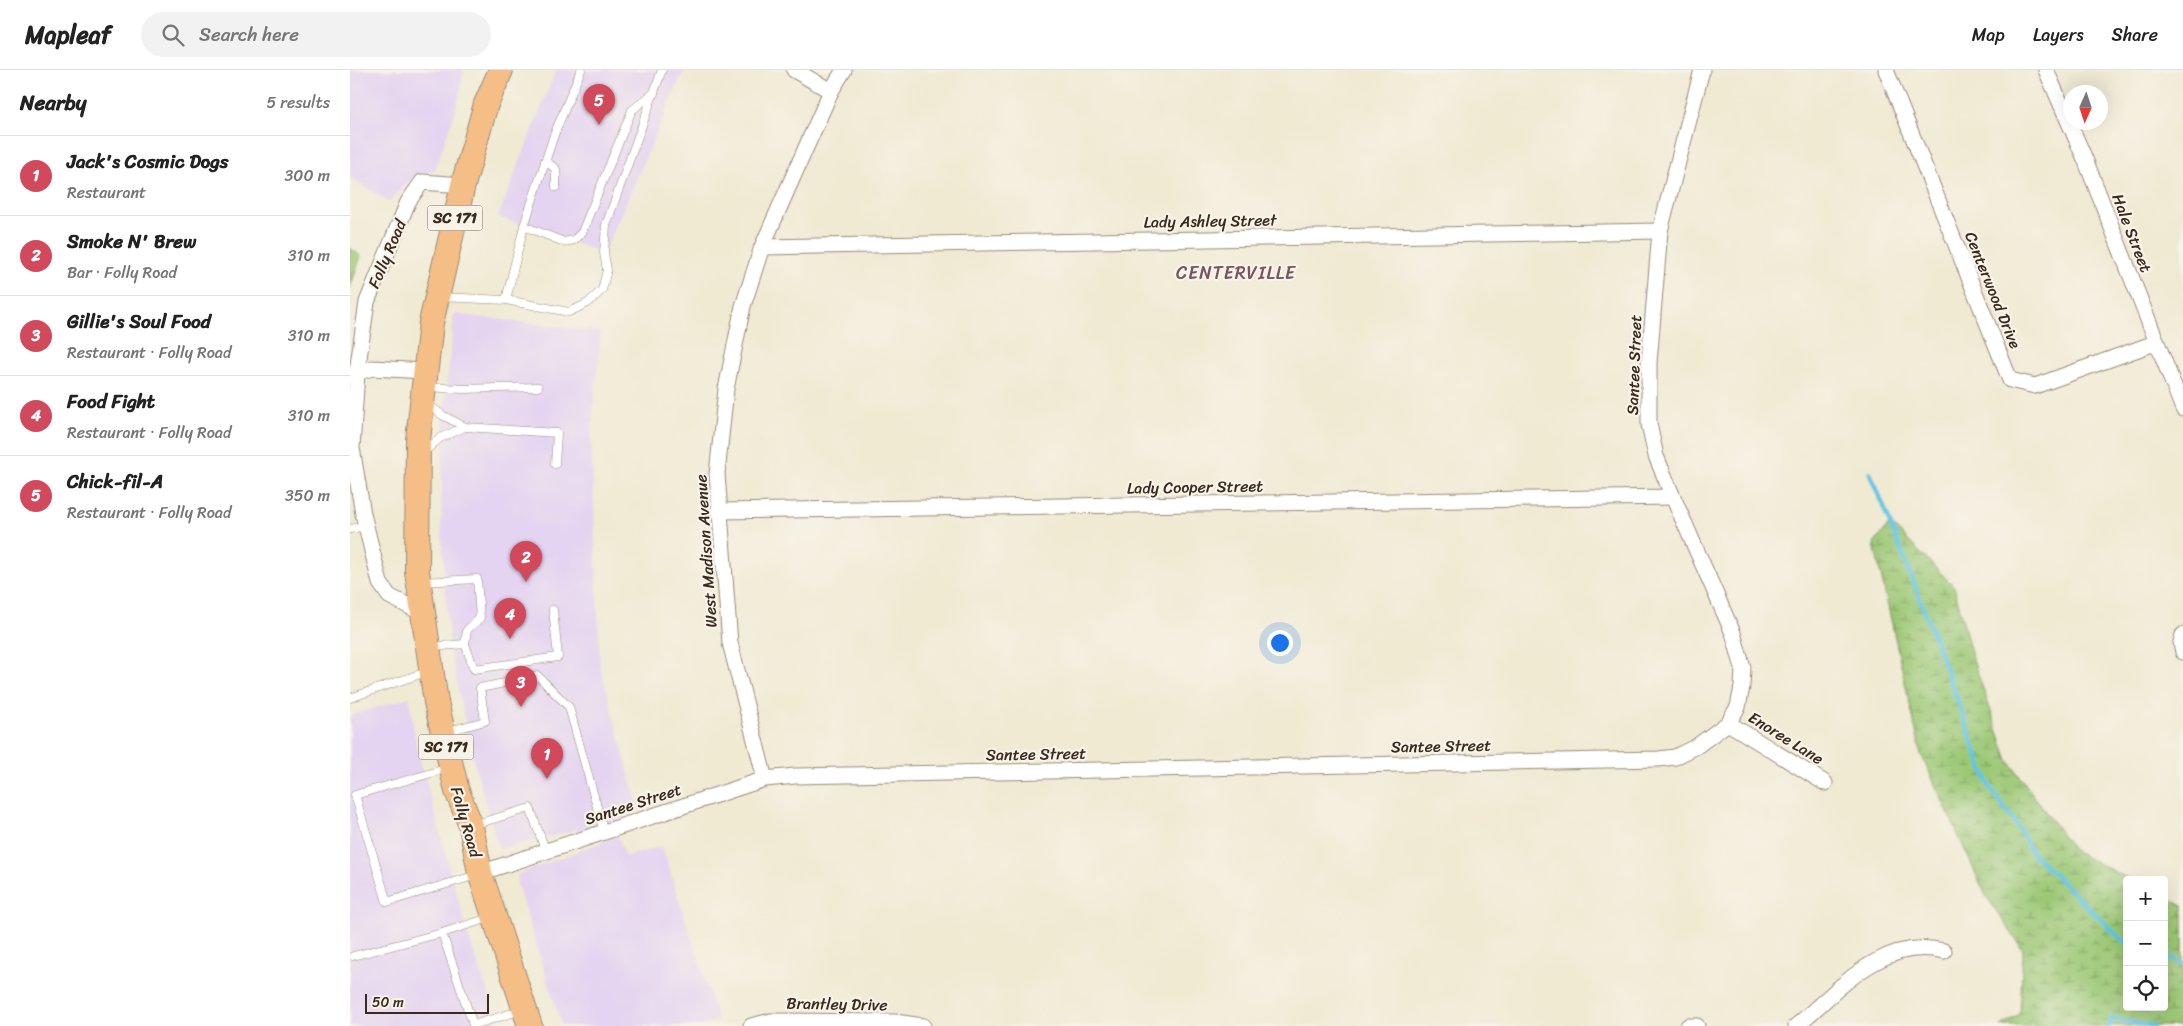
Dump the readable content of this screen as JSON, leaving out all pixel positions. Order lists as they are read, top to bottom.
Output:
{
  "streets": {
    "main road": ["SC 171", "Folly Road"],
    "street": [
      "Lady Ashley Street",
      "Hale Street",
      "Centerwood Drive",
      "Santee Street",
      "Lady Cooper Street",
      "West Madison Avenue",
      "Enoree Lane",
      "Brantley Drive"
    ]
  },
  "crossings": [
    ["Lady Ashley Street", "Santee Street"],
    ["Lady Ashley Street", "West Madison Avenue"],
    ["Hale Street", "Centerwood Drive"],
    ["Folly Road", "Santee Street"],
    ["Santee Street", "Lady Cooper Street"],
    ["Santee Street", "West Madison Avenue"],
    ["Santee Street", "Enoree Lane"],
    ["Lady Cooper Street", "West Madison Avenue"]
  ],
  "districts": ["CENTERVILLE"],
  "scale_bar": "50 m",
  "north": "bottom",
  "page": {
    "header": "Mapleaf",
    "search": "Search here",
    "nav": ["Map", "Layers", "Share"],
    "heading": ["Nearby", "5 results"],
    "pins": [
      "5",
      "2",
      "4",
      "3",
      "1"
    ],
    "list": [
      {
        "mark": "1",
        "name": "Jack's Cosmic Dogs",
        "note": "Restaurant",
        "value": "300 m"
      },
      {
        "mark": "2",
        "name": "Smoke N' Brew",
        "note": "Bar · Folly Road",
        "value": "310 m"
      },
      {
        "mark": "3",
        "name": "Gillie's Soul Food",
        "note": "Restaurant · Folly Road",
        "value": "310 m"
      },
      {
        "mark": "4",
        "name": "Food Fight",
        "note": "Restaurant · Folly Road",
        "value": "310 m"
      },
      {
        "mark": "5",
        "name": "Chick-fil-A",
        "note": "Restaurant · Folly Road",
        "value": "350 m"
      }
    ],
    "map_buttons": ["+", "−"],
    "scale": "50 m"
  }
}
